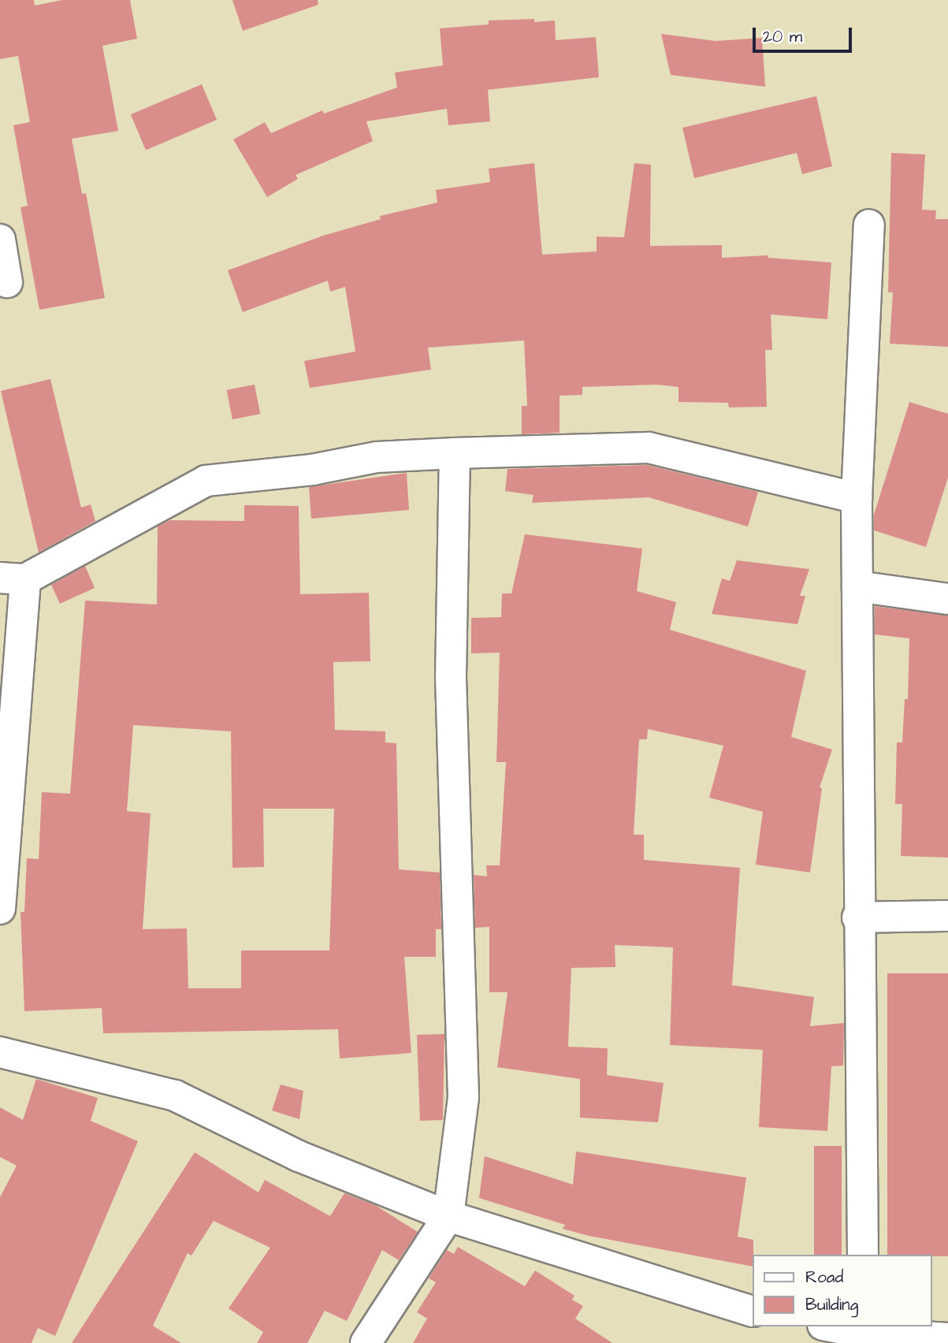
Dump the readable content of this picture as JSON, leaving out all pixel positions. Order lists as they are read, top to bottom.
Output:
{
  "legend": ["Road", "Building"],
  "scale_bar": "20 m"
}
